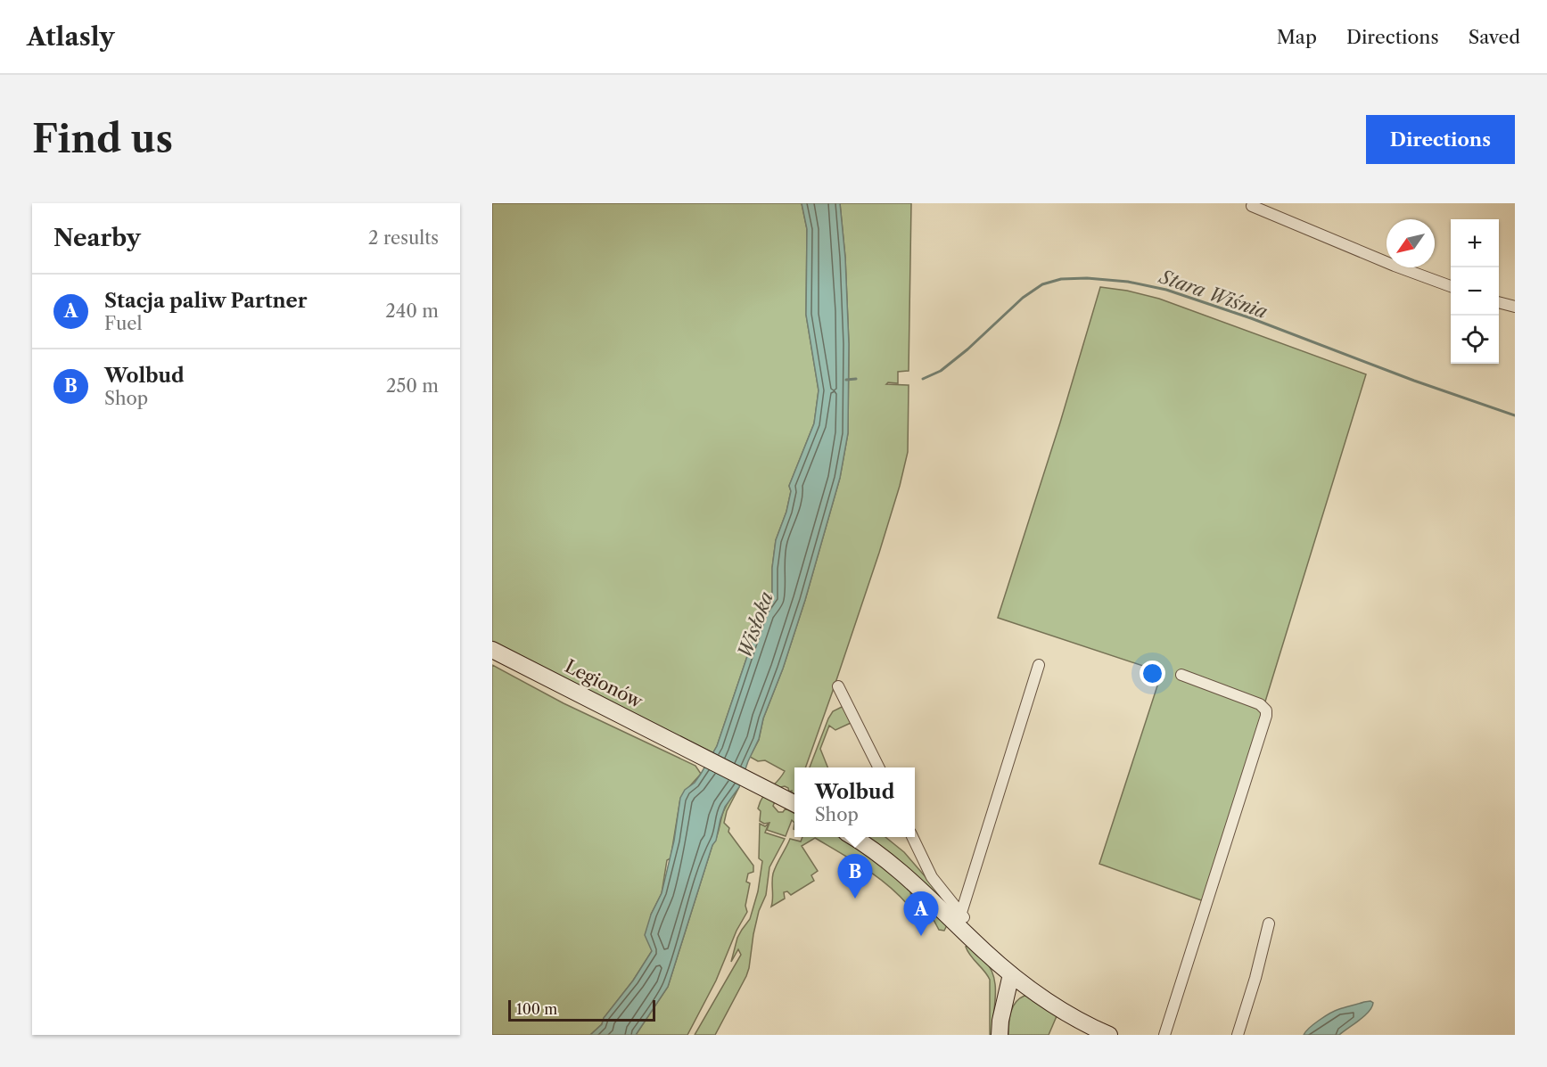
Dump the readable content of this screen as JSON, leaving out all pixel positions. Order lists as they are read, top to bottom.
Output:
{
  "streets": {
    "street": ["Legionów"]
  },
  "water": ["Stara Wiśnia", "Wisłoka"],
  "scale_bar": "100 m",
  "north": "bottom left",
  "page": {
    "header": "Atlasly",
    "nav": ["Map", "Directions", "Saved"],
    "buttons": "Directions",
    "title": "Find us",
    "heading": ["Nearby", "2 results"],
    "map_buttons": ["+", "−"],
    "list": [
      {
        "mark": "A",
        "name": "Stacja paliw Partner",
        "note": "Fuel",
        "value": "240 m"
      },
      {
        "mark": "B",
        "name": "Wolbud",
        "note": "Shop",
        "value": "250 m"
      }
    ],
    "popup": ["Wolbud", "Shop"],
    "pins": ["B", "A"],
    "scale": "100 m"
  }
}
